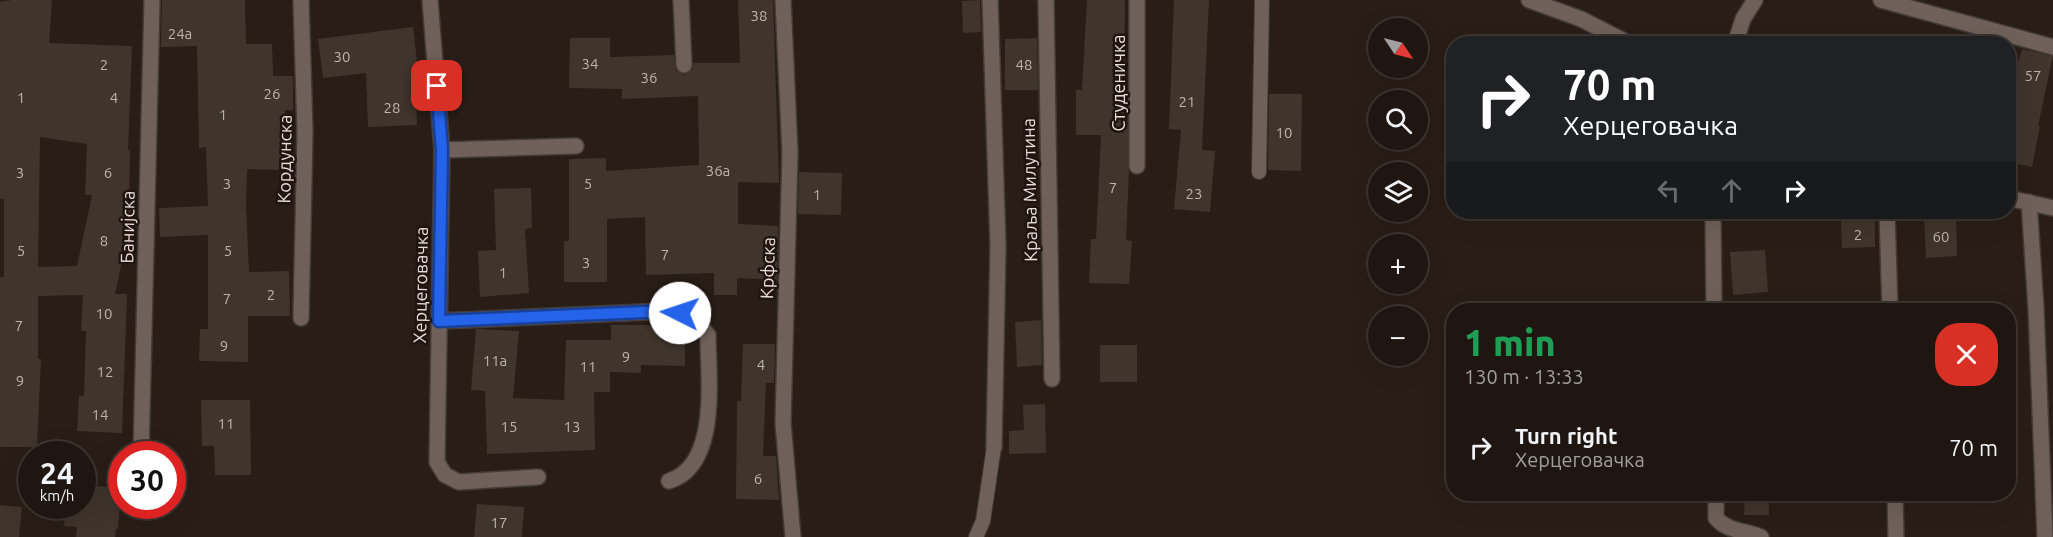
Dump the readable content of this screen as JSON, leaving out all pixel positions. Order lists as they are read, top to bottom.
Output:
{
  "streets": {
    "street": [
      "Студеничка",
      "Кордунска",
      "Краља Милутина",
      "Банијска",
      "Крфска",
      "Херцеговачка"
    ]
  },
  "house_numbers": [
    "38",
    "24a",
    "30",
    "34",
    "2",
    "48",
    "57",
    "36",
    "26",
    "1",
    "4",
    "21",
    "28",
    "1",
    "10",
    "36a",
    "3",
    "6",
    "3",
    "5",
    "7",
    "23",
    "1",
    "2",
    "60",
    "8",
    "5",
    "5",
    "7",
    "3",
    "1",
    "2",
    "7",
    "10",
    "7",
    "9",
    "9",
    "11a",
    "4",
    "11",
    "12",
    "9",
    "14",
    "11",
    "15",
    "13",
    "6",
    "17"
  ],
  "north": "bottom right",
  "page": {
    "map_buttons": ["+", "−"],
    "turn": ["70 m", "Херцеговачка"],
    "heading": ["1 min", "130 m · 13:33"],
    "list": [
      {
        "name": "Turn right",
        "note": "Херцеговачка",
        "value": "70 m"
      }
    ],
    "speed": "24 km/h",
    "limit": "30"
  }
}
